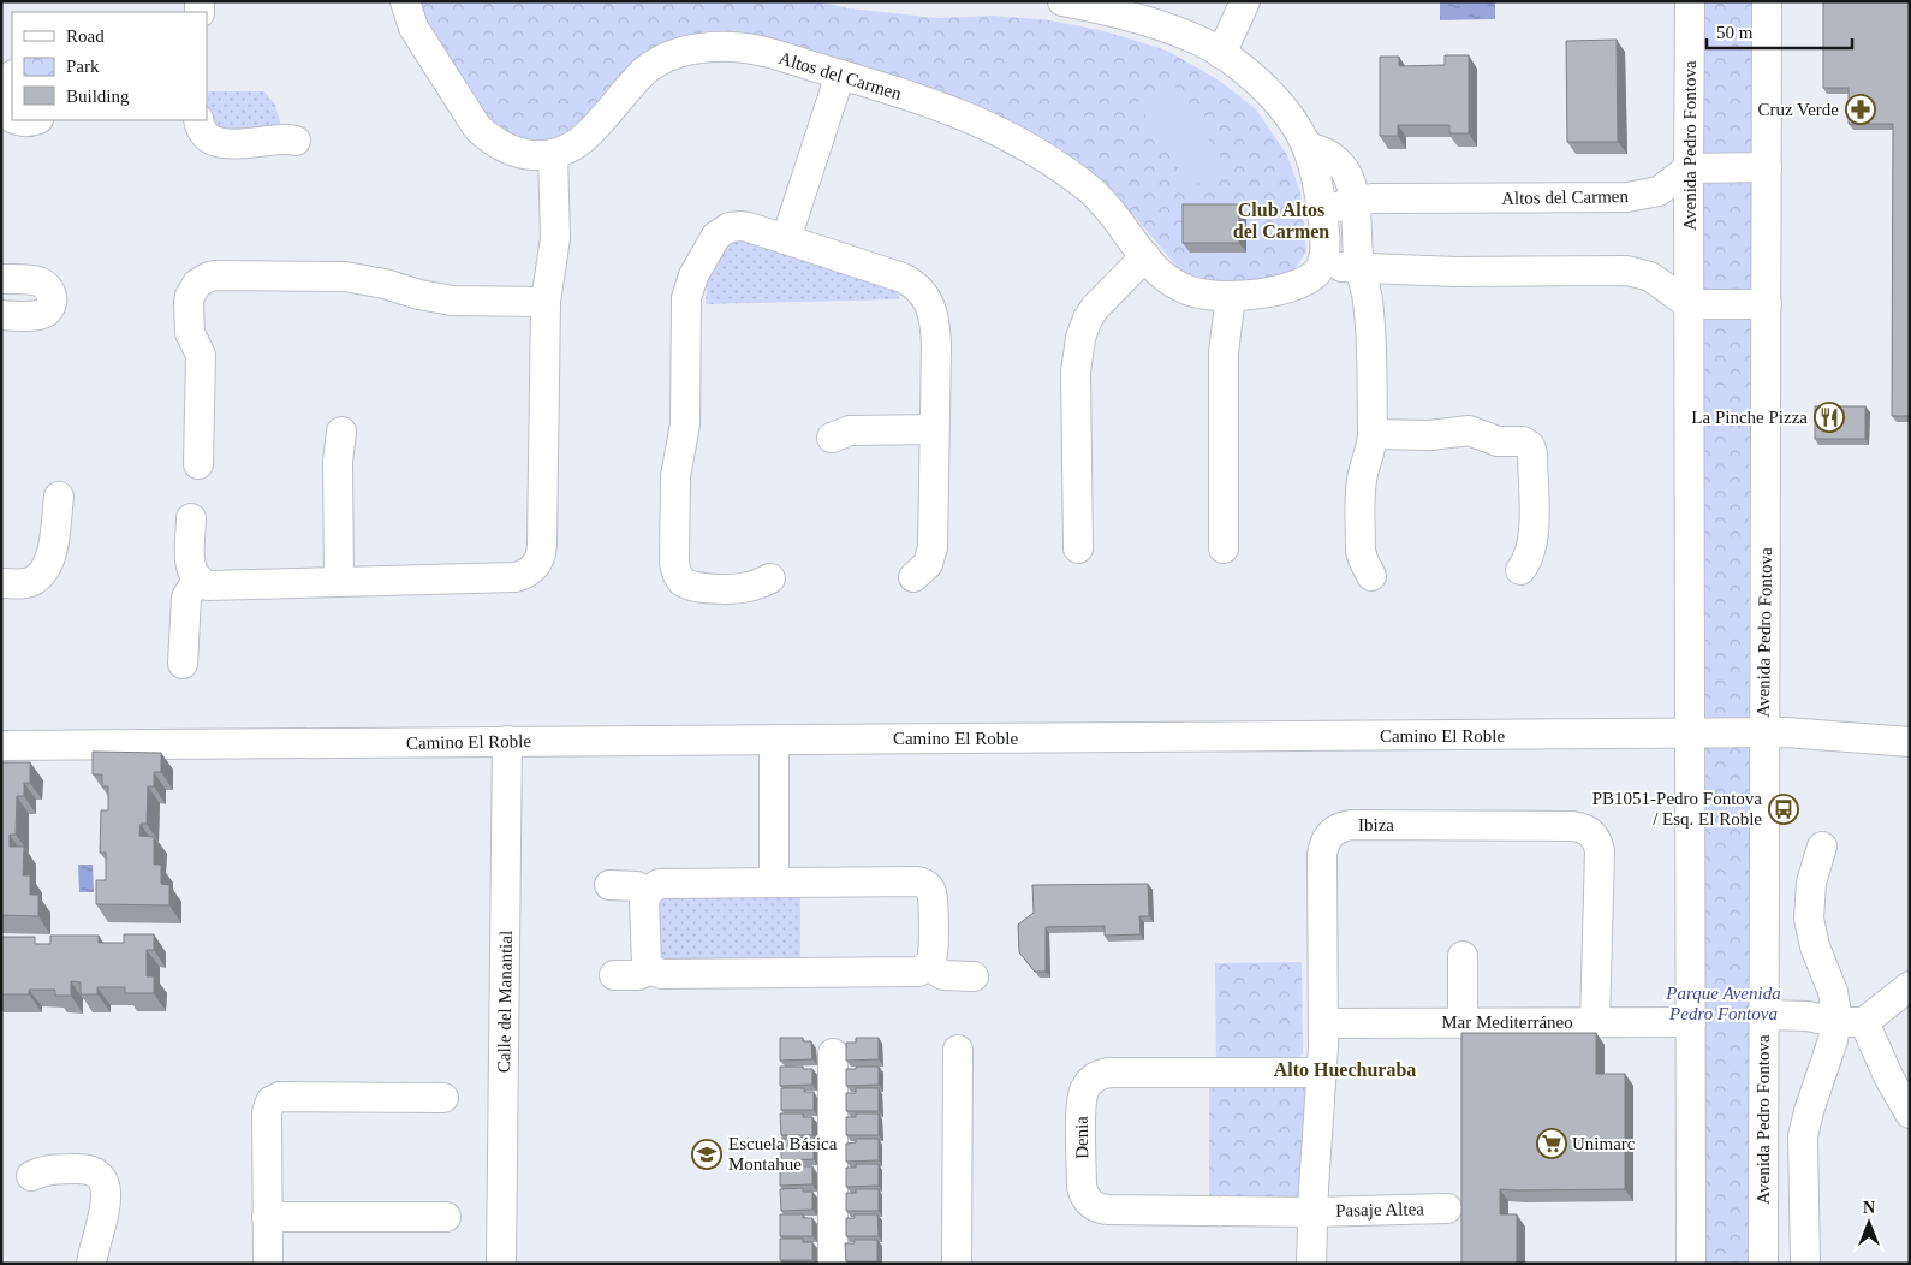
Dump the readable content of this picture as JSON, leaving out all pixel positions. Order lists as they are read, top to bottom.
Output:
{
  "streets": {
    "street": [
      "Altos del Carmen",
      "Avenida Pedro Fontova",
      "Camino El Roble",
      "Ibiza",
      "Calle del Manantial",
      "Mar Mediterráneo",
      "Denia",
      "Pasaje Altea"
    ]
  },
  "crossings": [
    ["Altos del Carmen", "Avenida Pedro Fontova"],
    ["Avenida Pedro Fontova", "Camino El Roble"],
    ["Avenida Pedro Fontova", "Mar Mediterráneo"],
    ["Camino El Roble", "Calle del Manantial"],
    ["Ibiza", "Mar Mediterráneo"],
    ["Ibiza", "Denia"],
    ["Ibiza", "Pasaje Altea"],
    ["Denia", "Pasaje Altea"]
  ],
  "districts": ["Club Altos del Carmen", "Alto Huechuraba"],
  "parks": ["Parque Avenida Pedro Fontova"],
  "places": {
    "pharmacy": ["Cruz Verde"],
    "restaurant": ["La Pinche Pizza"],
    "bus stop": ["PB1051-Pedro Fontova / Esq. El Roble"],
    "supermarket": ["Unimarc"],
    "school or university": ["Escuela Básica Montahue"]
  },
  "legend": ["Road", "Park", "Building"],
  "scale_bar": "50 m",
  "north": "top"
}
